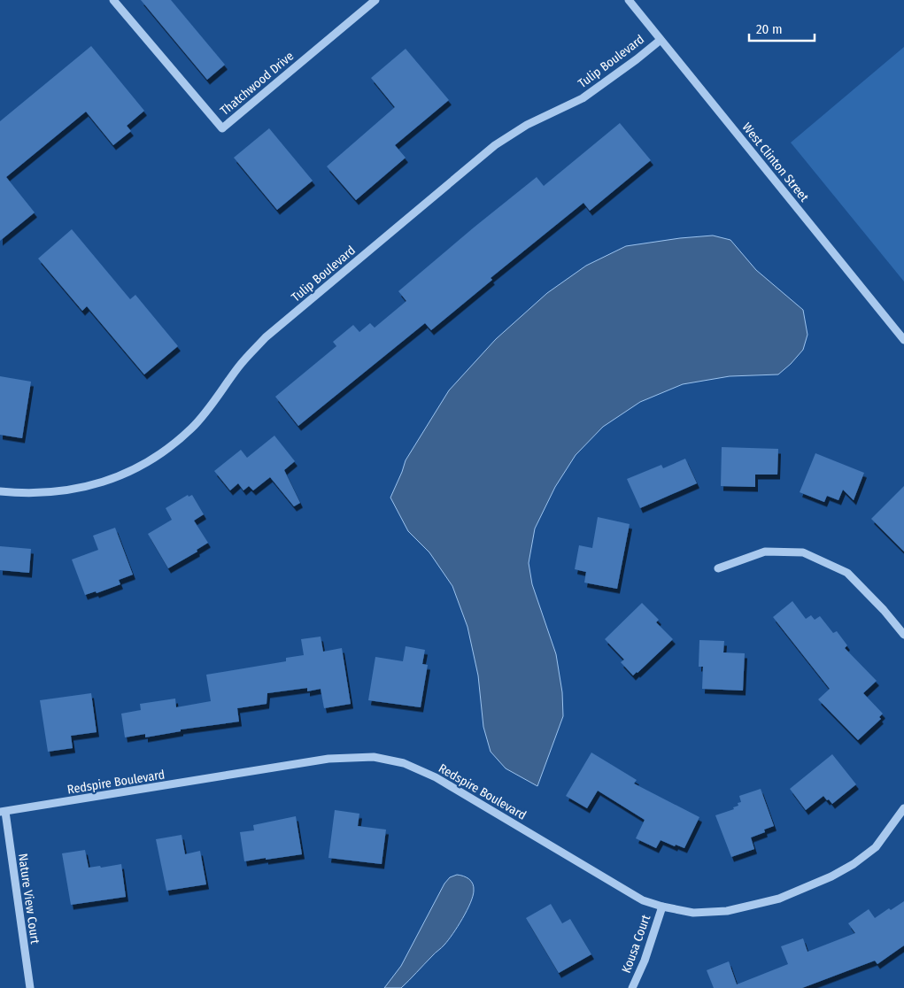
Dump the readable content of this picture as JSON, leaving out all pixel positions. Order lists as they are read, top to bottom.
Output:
{
  "streets": {
    "street": [
      "Tulip Boulevard",
      "Thatchwood Drive",
      "West Clinton Street",
      "Redspire Boulevard",
      "Nature View Court",
      "Kousa Court"
    ]
  },
  "crossings": [
    ["Tulip Boulevard", "West Clinton Street"],
    ["Redspire Boulevard", "Nature View Court"],
    ["Redspire Boulevard", "Kousa Court"]
  ],
  "scale_bar": "20 m"
}
